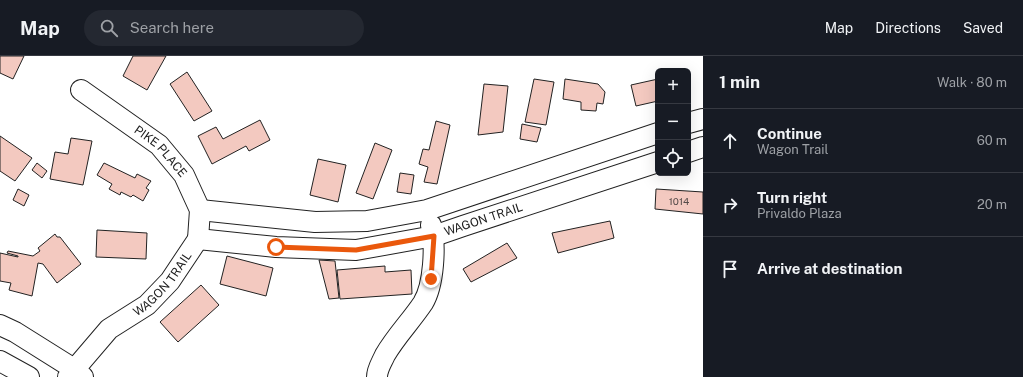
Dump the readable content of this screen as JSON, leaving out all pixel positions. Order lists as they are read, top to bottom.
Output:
{
  "streets": {
    "street": ["PIKE PLACE", "WAGON TRAIL"]
  },
  "crossings": [
    ["PIKE PLACE", "WAGON TRAIL"]
  ],
  "house_numbers": ["1014"],
  "page": {
    "header": "Map",
    "search": "Search here",
    "nav": ["Map", "Directions", "Saved"],
    "heading": ["1 min", "Walk · 80 m"],
    "map_buttons": ["+", "−"],
    "list": [
      ["Continue", "Wagon Trail", "60 m"],
      ["Turn right", "Privaldo Plaza", "20 m"],
      "Arrive at destination"
    ]
  }
}
